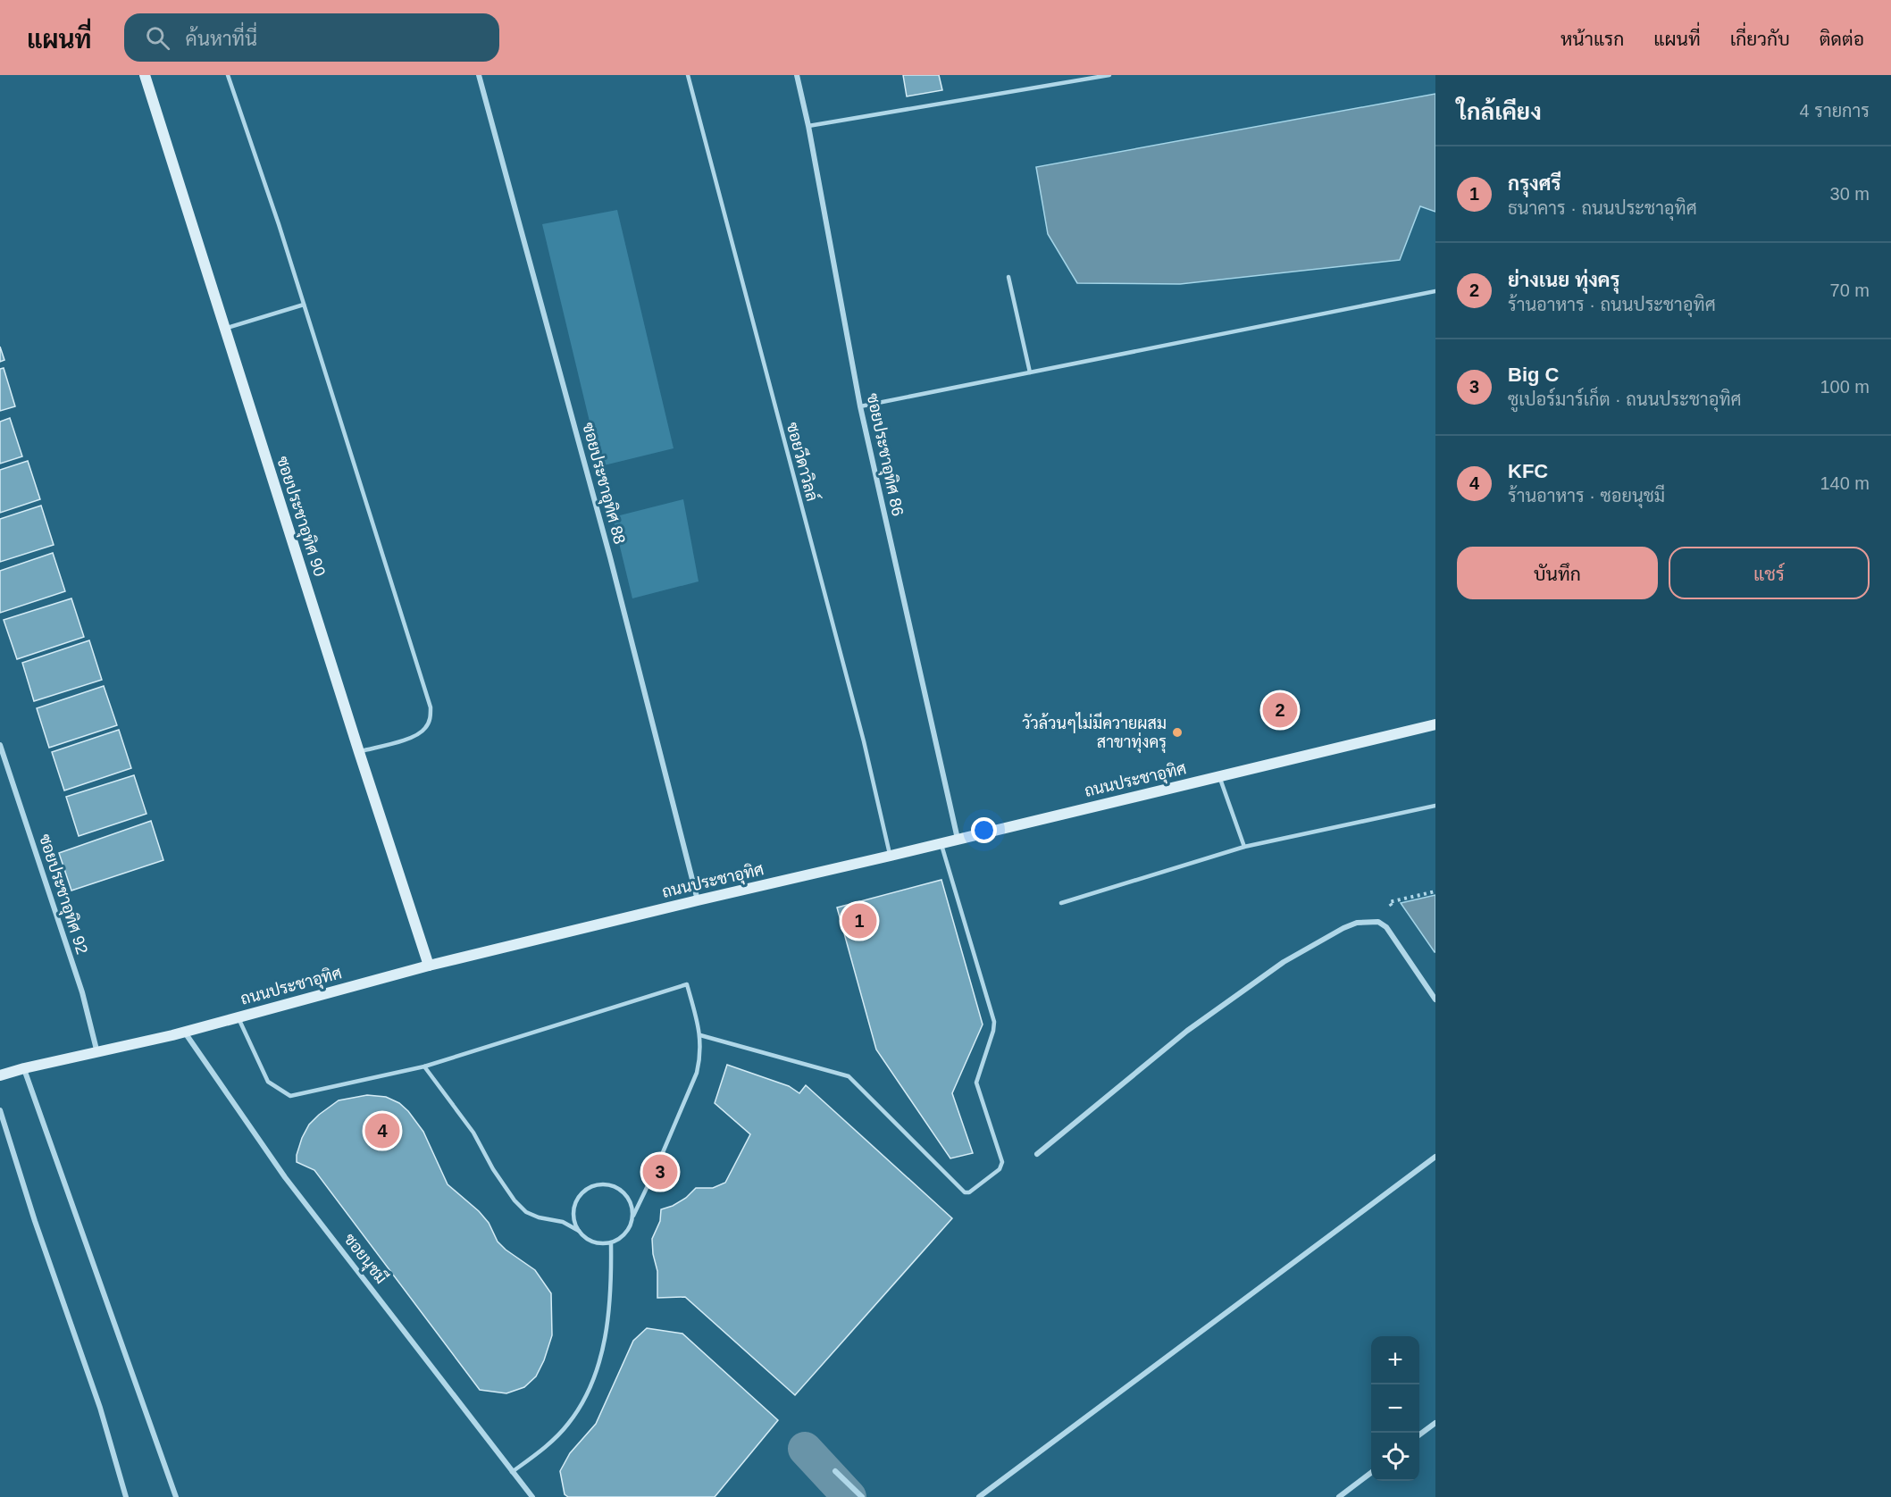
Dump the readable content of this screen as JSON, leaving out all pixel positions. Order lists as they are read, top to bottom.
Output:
{
  "streets": {
    "main road": ["ซอยประชาอุทิศ 90", "ถนนประชาอุทิศ"],
    "street": [
      "ซอยประชาอุทิศ 86",
      "ซอยประชาอุทิศ 88",
      "ซอยประชาอุทิศ 92",
      "ซอยนุชมี"
    ],
    "lane": ["ซอยวีดาวิลล์"]
  },
  "crossings": [
    ["ซอยประชาอุทิศ 86", "ถนนประชาอุทิศ"],
    ["ซอยวีดาวิลล์", "ถนนประชาอุทิศ"],
    ["ซอยประชาอุทิศ 88", "ถนนประชาอุทิศ"],
    ["ซอยประชาอุทิศ 90", "ถนนประชาอุทิศ"],
    ["ถนนประชาอุทิศ", "ซอยประชาอุทิศ 92"],
    ["ถนนประชาอุทิศ", "ซอยนุชมี"]
  ],
  "places": ["วัวล้วนๆไม่มีควายผสม สาขาทุ่งครุ"],
  "page": {
    "header": "แผนที่",
    "search": "ค้นหาที่นี่",
    "nav": [
      "หน้าแรก",
      "แผนที่",
      "เกี่ยวกับ",
      "ติดต่อ"
    ],
    "heading": ["ใกล้เคียง", "4 รายการ"],
    "list": [
      {
        "mark": "1",
        "name": "กรุงศรี",
        "note": "ธนาคาร · ถนนประชาอุทิศ",
        "value": "30 m"
      },
      {
        "mark": "2",
        "name": "ย่างเนย ทุ่งครุ",
        "note": "ร้านอาหาร · ถนนประชาอุทิศ",
        "value": "70 m"
      },
      {
        "mark": "3",
        "name": "Big C",
        "note": "ซูเปอร์มาร์เก็ต · ถนนประชาอุทิศ",
        "value": "100 m"
      },
      {
        "mark": "4",
        "name": "KFC",
        "note": "ร้านอาหาร · ซอยนุชมี",
        "value": "140 m"
      }
    ],
    "buttons": ["บันทึก", "แชร์"],
    "pins": [
      "2",
      "1",
      "4",
      "3"
    ],
    "map_buttons": ["+", "−"]
  }
}
